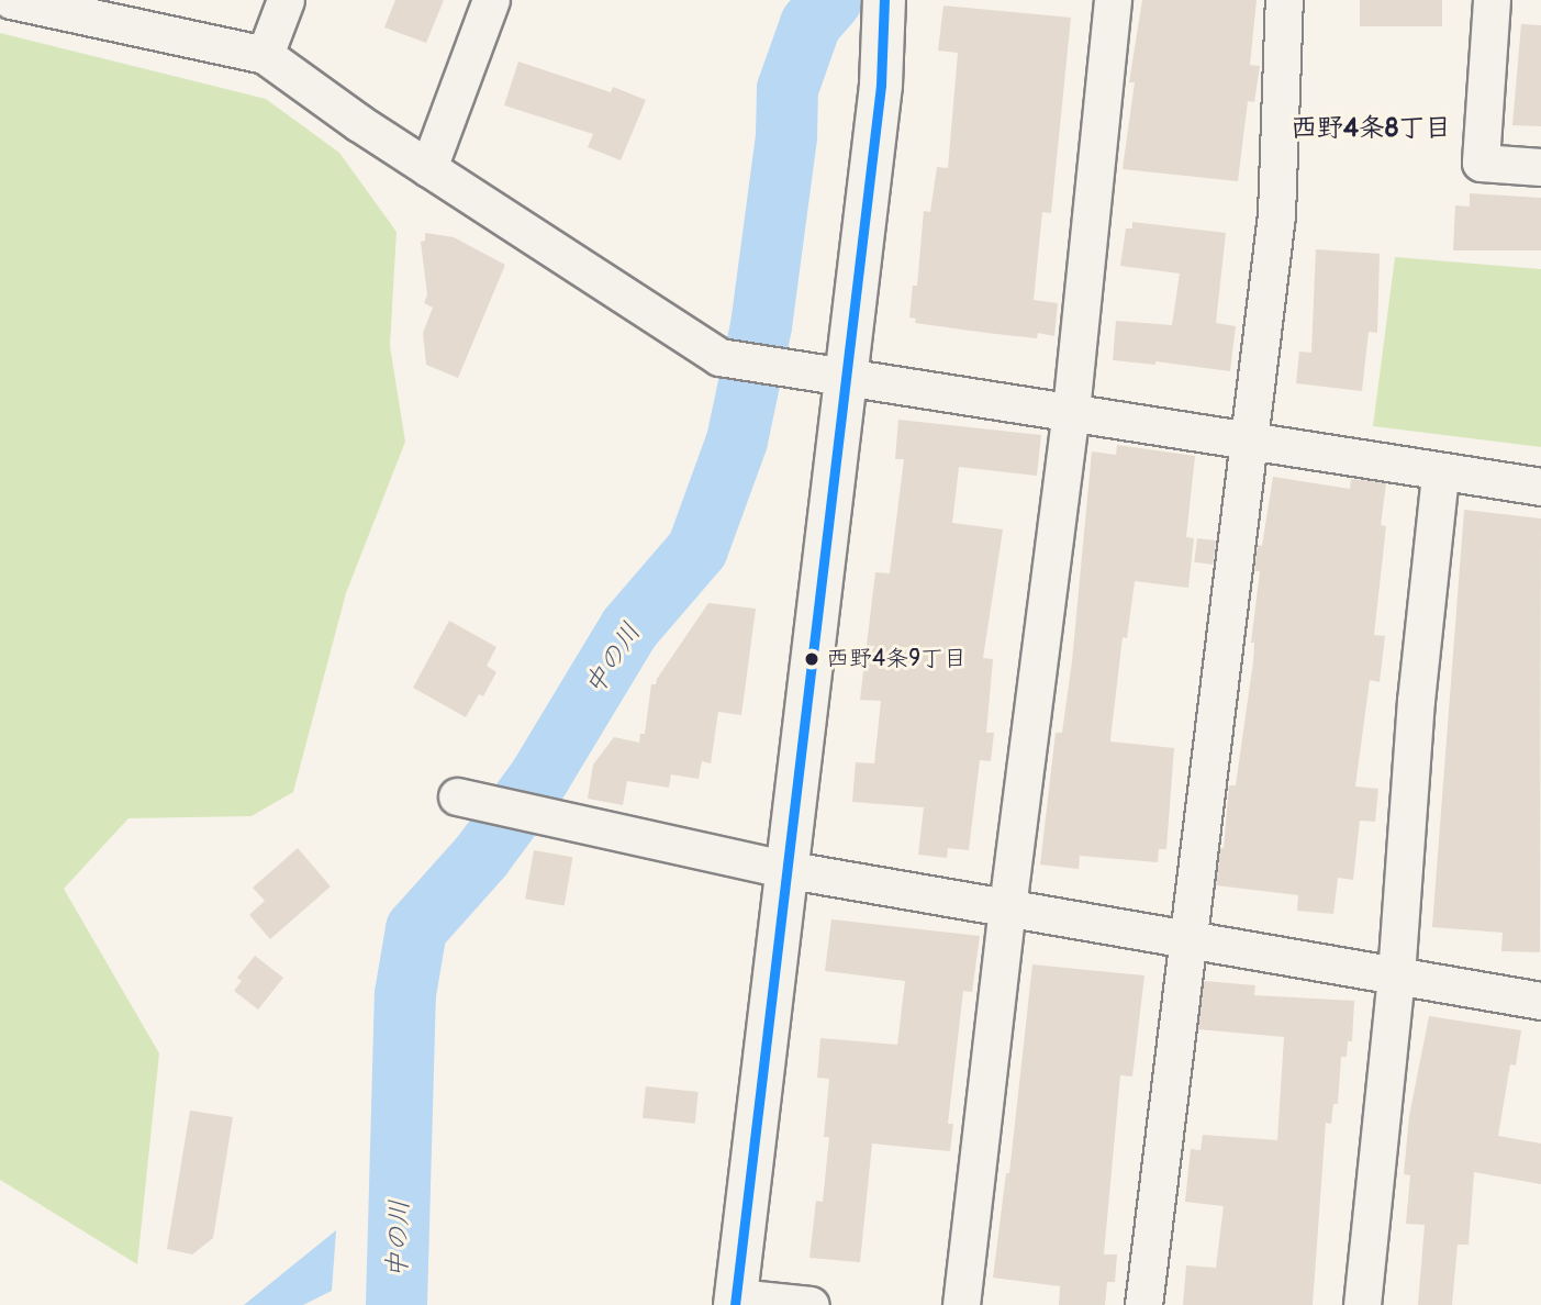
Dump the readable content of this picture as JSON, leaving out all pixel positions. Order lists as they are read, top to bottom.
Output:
{
  "districts": ["西野4条8丁目"],
  "water": ["中の川"],
  "places": ["西野4条9丁目"]
}
